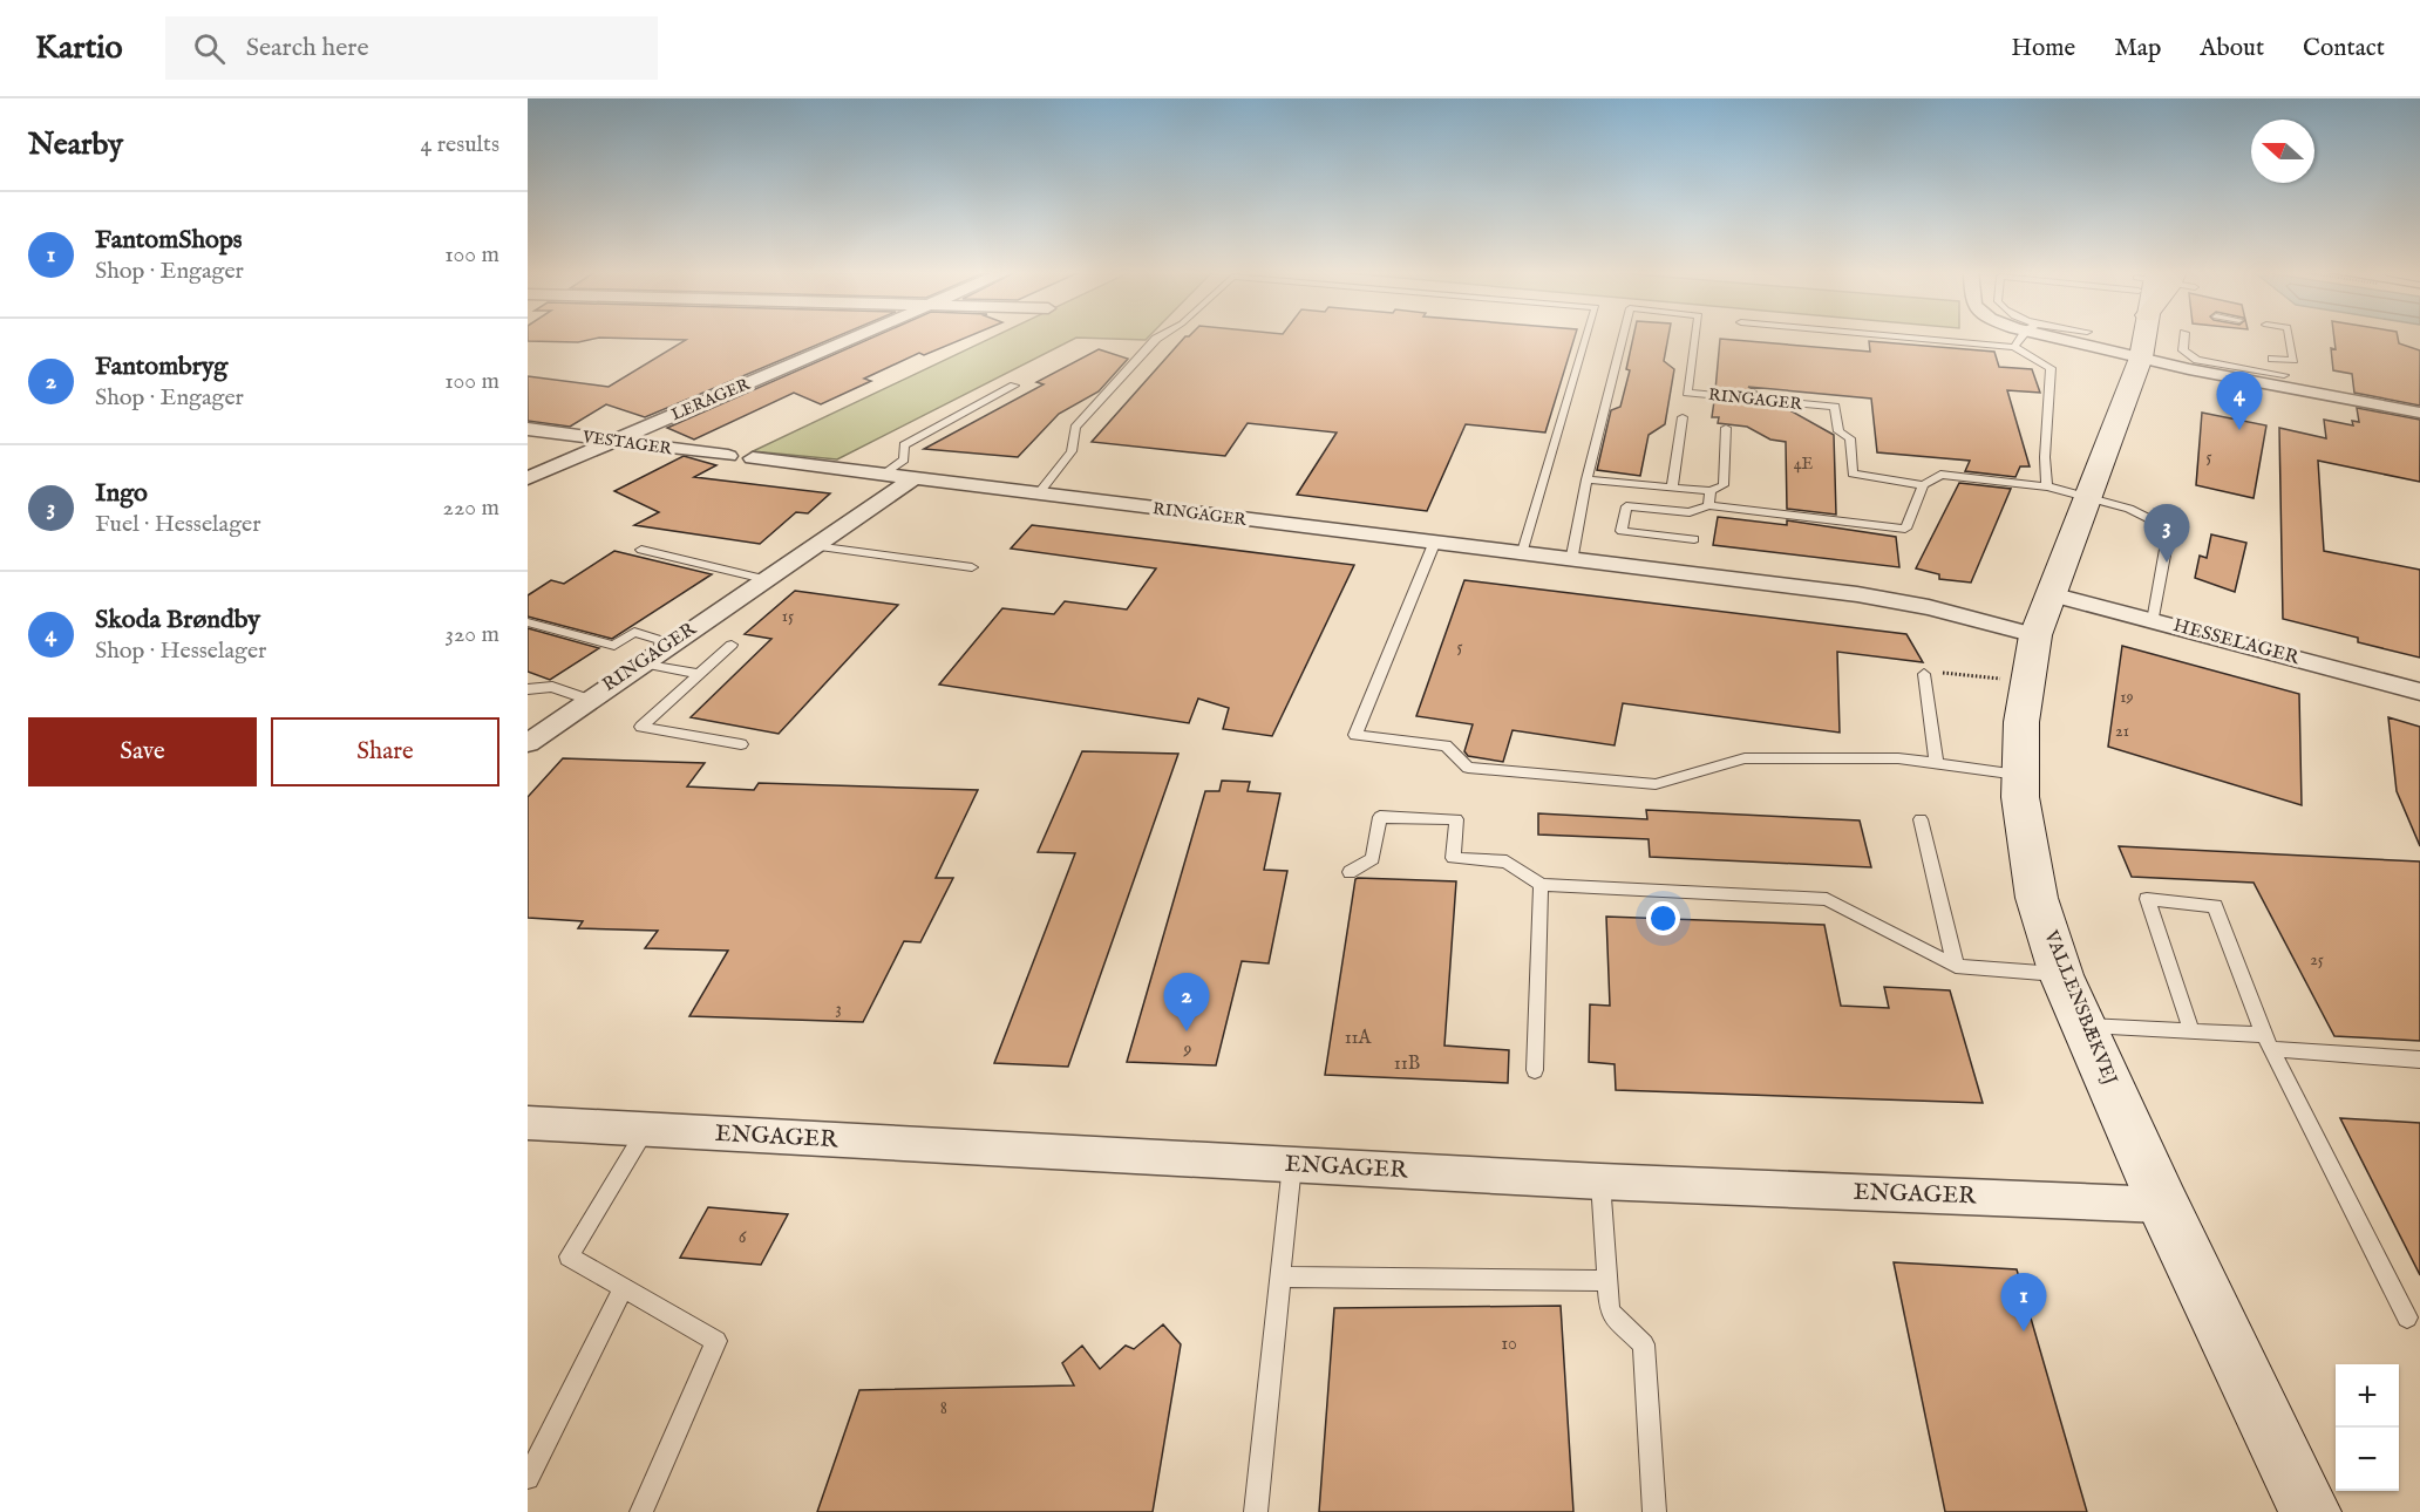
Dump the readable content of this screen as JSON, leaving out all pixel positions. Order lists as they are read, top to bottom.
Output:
{
  "streets": {
    "street": [
      "LERAGER",
      "RINGAGER",
      "VESTAGER",
      "HESSELAGER",
      "VALLENSBÆKVEJ",
      "ENGAGER"
    ]
  },
  "crossings": [
    ["LERAGER", "VESTAGER"],
    ["RINGAGER", "VALLENSBÆKVEJ"],
    ["HESSELAGER", "VALLENSBÆKVEJ"],
    ["VALLENSBÆKVEJ", "ENGAGER"]
  ],
  "house_numbers": [
    "5",
    "4E",
    "15",
    "5",
    "19",
    "21",
    "25",
    "3",
    "11A",
    "9",
    "11B",
    "6",
    "10",
    "8"
  ],
  "north": "left",
  "page": {
    "header": "Kartio",
    "search": "Search here",
    "nav": [
      "Home",
      "Map",
      "About",
      "Contact"
    ],
    "heading": ["Nearby", "4 results"],
    "list": [
      {
        "mark": "1",
        "name": "FantomShops",
        "note": "Shop · Engager",
        "value": "100 m"
      },
      {
        "mark": "2",
        "name": "Fantombryg",
        "note": "Shop · Engager",
        "value": "100 m"
      },
      {
        "mark": "3",
        "name": "Ingo",
        "note": "Fuel · Hesselager",
        "value": "220 m"
      },
      {
        "mark": "4",
        "name": "Skoda Brøndby",
        "note": "Shop · Hesselager",
        "value": "320 m"
      }
    ],
    "pins": [
      "4",
      "3",
      "2",
      "1"
    ],
    "buttons": ["Save", "Share"],
    "map_buttons": ["+", "−"]
  }
}
